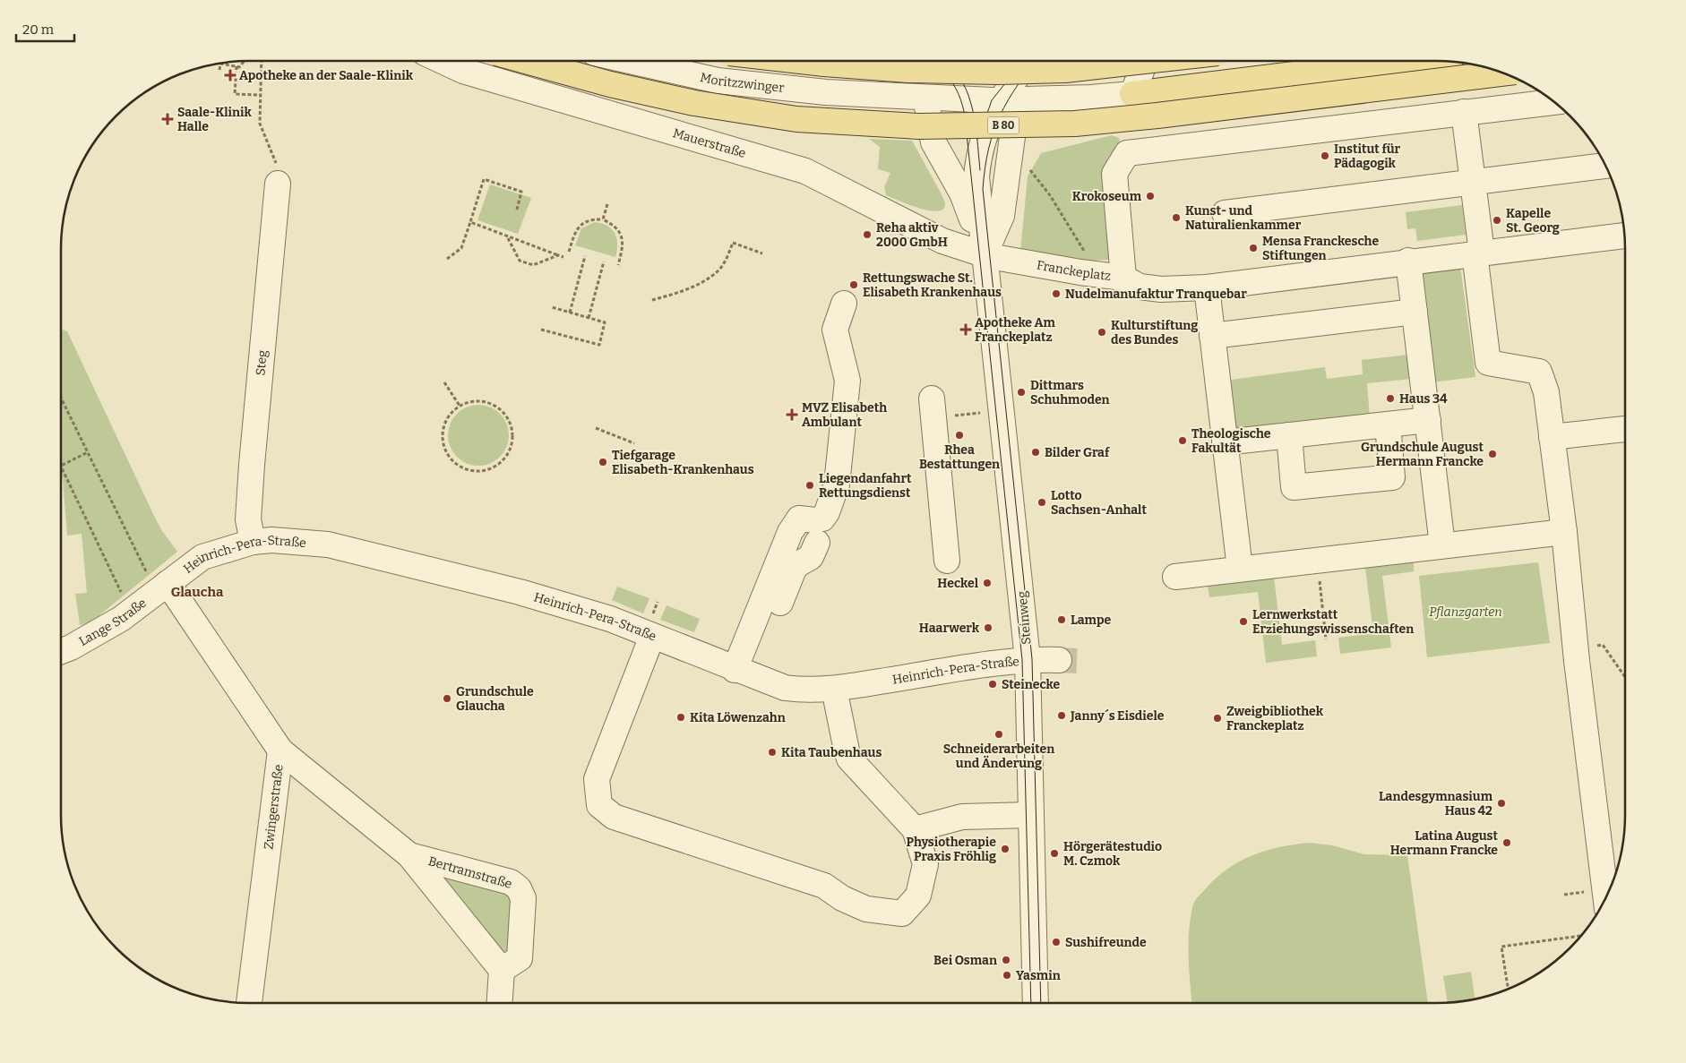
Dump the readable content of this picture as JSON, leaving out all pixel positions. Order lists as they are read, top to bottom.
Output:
{
  "streets": {
    "main road": ["B 80"],
    "street": [
      "Moritzzwinger",
      "Mauerstraße",
      "Franckeplatz",
      "Steg",
      "Heinrich-Pera-Straße",
      "Steinweg",
      "Lange Straße",
      "Zwingerstraße",
      "Bertramstraße"
    ]
  },
  "crossings": [
    ["Mauerstraße", "Franckeplatz"],
    ["Mauerstraße", "Steinweg"],
    ["Franckeplatz", "Steinweg"],
    ["Steg", "Heinrich-Pera-Straße"],
    ["Heinrich-Pera-Straße", "Steinweg"],
    ["Heinrich-Pera-Straße", "Lange Straße"],
    ["Heinrich-Pera-Straße", "Zwingerstraße"],
    ["Lange Straße", "Zwingerstraße"],
    ["Zwingerstraße", "Bertramstraße"]
  ],
  "districts": ["Glaucha"],
  "parks": ["Pflanzgarten"],
  "places": {
    "health": [
      "Apotheke an der Saale-Klinik",
      "Saale-Klinik Halle",
      "Apotheke Am Franckeplatz",
      "MVZ Elisabeth Ambulant"
    ],
    "other": [
      "Institut für Pädagogik",
      "Krokoseum",
      "Kunst- und Naturalienkammer",
      "Kapelle St. Georg",
      "Reha aktiv 2000 GmbH",
      "Mensa Franckesche Stiftungen",
      "Rettungswache St. Elisabeth Krankenhaus",
      "Nudelmanufaktur Tranquebar",
      "Kulturstiftung des Bundes",
      "Dittmars Schuhmoden",
      "Haus 34",
      "Rhea Bestattungen",
      "Theologische Fakultät",
      "Bilder Graf",
      "Grundschule August Hermann Francke",
      "Tiefgarage Elisabeth-Krankenhaus",
      "Liegendanfahrt Rettungsdienst",
      "Lotto Sachsen-Anhalt",
      "Heckel",
      "Lampe",
      "Lernwerkstatt Erziehungswissenschaften",
      "Haarwerk",
      "Steinecke",
      "Grundschule Glaucha",
      "Janny´s Eisdiele",
      "Kita Löwenzahn",
      "Zweigbibliothek Franckeplatz",
      "Schneiderarbeiten und Änderung",
      "Kita Taubenhaus",
      "Landesgymnasium Haus 42",
      "Latina August Hermann Francke",
      "Physiotherapie Praxis Fröhlig",
      "Hörgerätestudio M. Czmok",
      "Sushifreunde",
      "Bei Osman",
      "Yasmin"
    ]
  },
  "scale_bar": "20 m"
}
